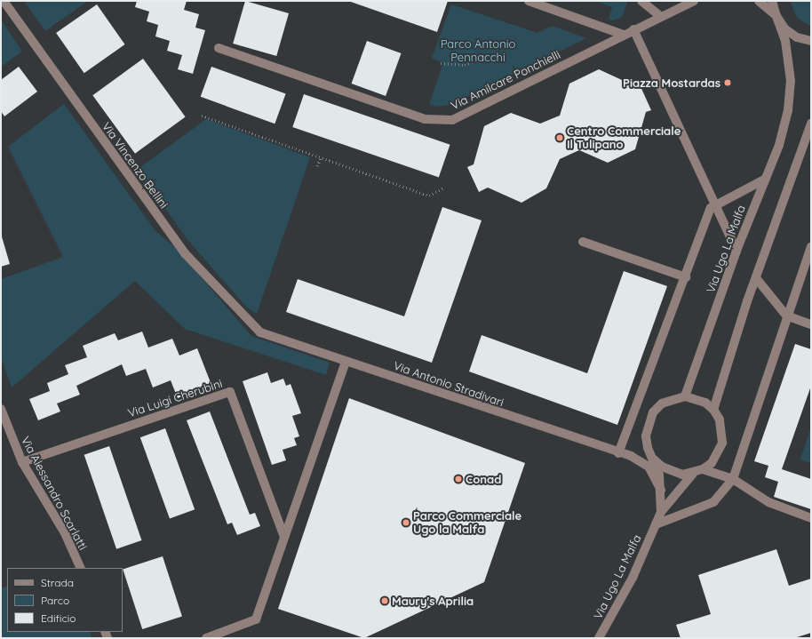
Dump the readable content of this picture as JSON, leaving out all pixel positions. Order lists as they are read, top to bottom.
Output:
{
  "streets": {
    "street": [
      "Via Amilcare Ponchielli",
      "Via Vincenzo Bellini",
      "Via Ugo La Malfa",
      "Via Antonio Stradivari",
      "Via Luigi Cherubini",
      "Via Alessandro Scarlatti"
    ]
  },
  "crossings": [
    ["Via Vincenzo Bellini", "Via Antonio Stradivari"],
    ["Via Ugo La Malfa", "Via Antonio Stradivari"],
    ["Via Luigi Cherubini", "Via Alessandro Scarlatti"]
  ],
  "parks": ["Parco Antonio Pennacchi"],
  "places": [
    "Piazza Mostardas",
    "Centro Commerciale Il Tulipano",
    "Conad",
    "Parco Commerciale Ugo la Malfa",
    "Maury's Aprilia"
  ],
  "legend": ["Strada", "Parco", "Edificio"]
}
